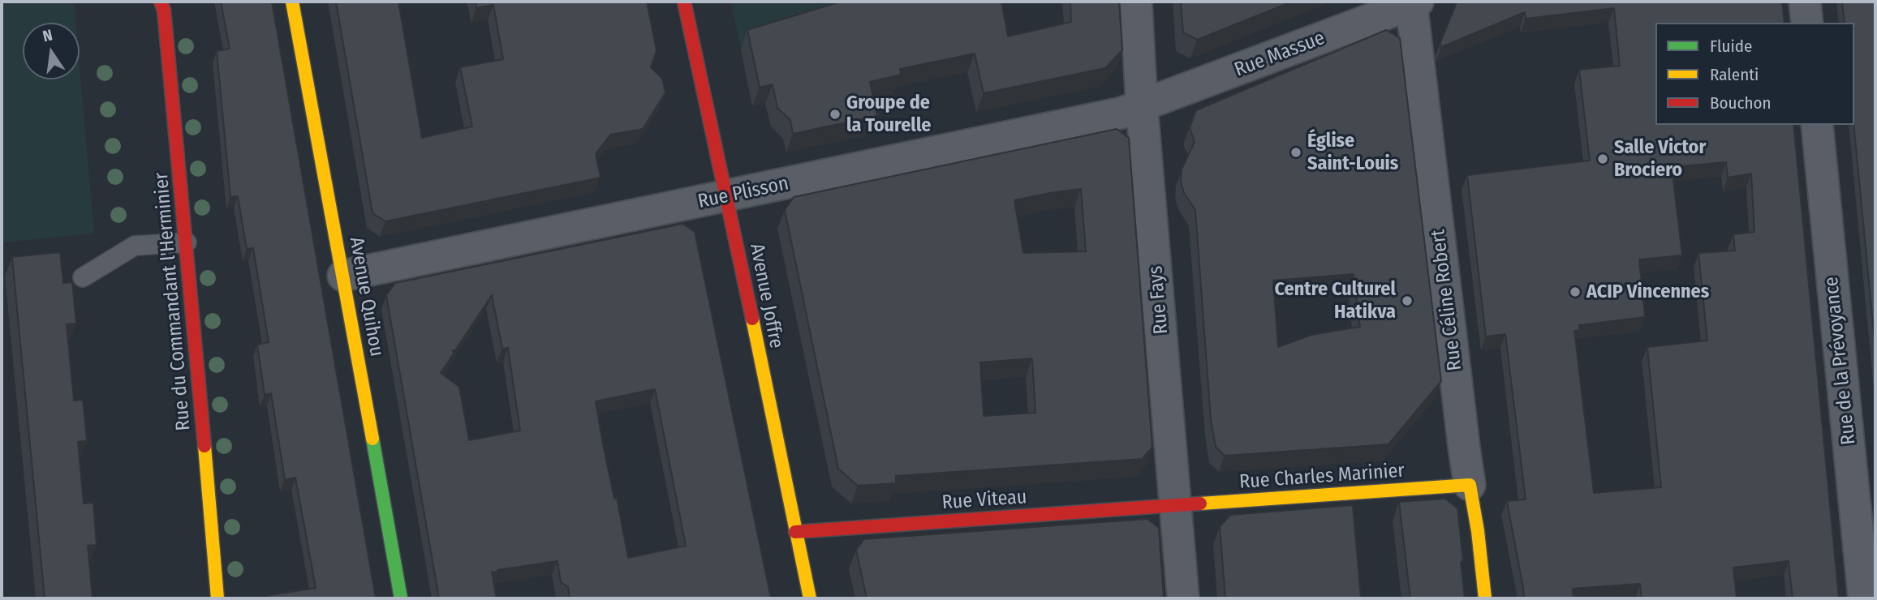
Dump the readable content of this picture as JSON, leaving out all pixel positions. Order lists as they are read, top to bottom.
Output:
{
  "streets": {
    "street": [
      "Rue Massue",
      "Rue Plisson",
      "Avenue Joffre",
      "Avenue Quihou",
      "Rue Fays",
      "Rue Céline Robert",
      "Rue du Commandant l'Herminier",
      "Rue de la Prévoyance",
      "Rue Charles Marinier",
      "Rue Viteau"
    ]
  },
  "crossings": [
    ["Rue Massue", "Rue Plisson"],
    ["Rue Massue", "Rue Fays"],
    ["Rue Massue", "Rue Céline Robert"],
    ["Rue Plisson", "Avenue Joffre"],
    ["Rue Plisson", "Avenue Quihou"],
    ["Rue Plisson", "Rue Fays"],
    ["Avenue Joffre", "Rue Viteau"],
    ["Rue Fays", "Rue Charles Marinier"],
    ["Rue Fays", "Rue Viteau"],
    ["Rue Céline Robert", "Rue Charles Marinier"],
    ["Rue Charles Marinier", "Rue Viteau"]
  ],
  "places": [
    "Groupe de la Tourelle",
    "Église Saint-Louis",
    "Salle Victor Brociero",
    "ACIP Vincennes",
    "Centre Culturel Hatikva"
  ],
  "legend": ["Fluide", "Ralenti", "Bouchon"],
  "north": "top"
}
